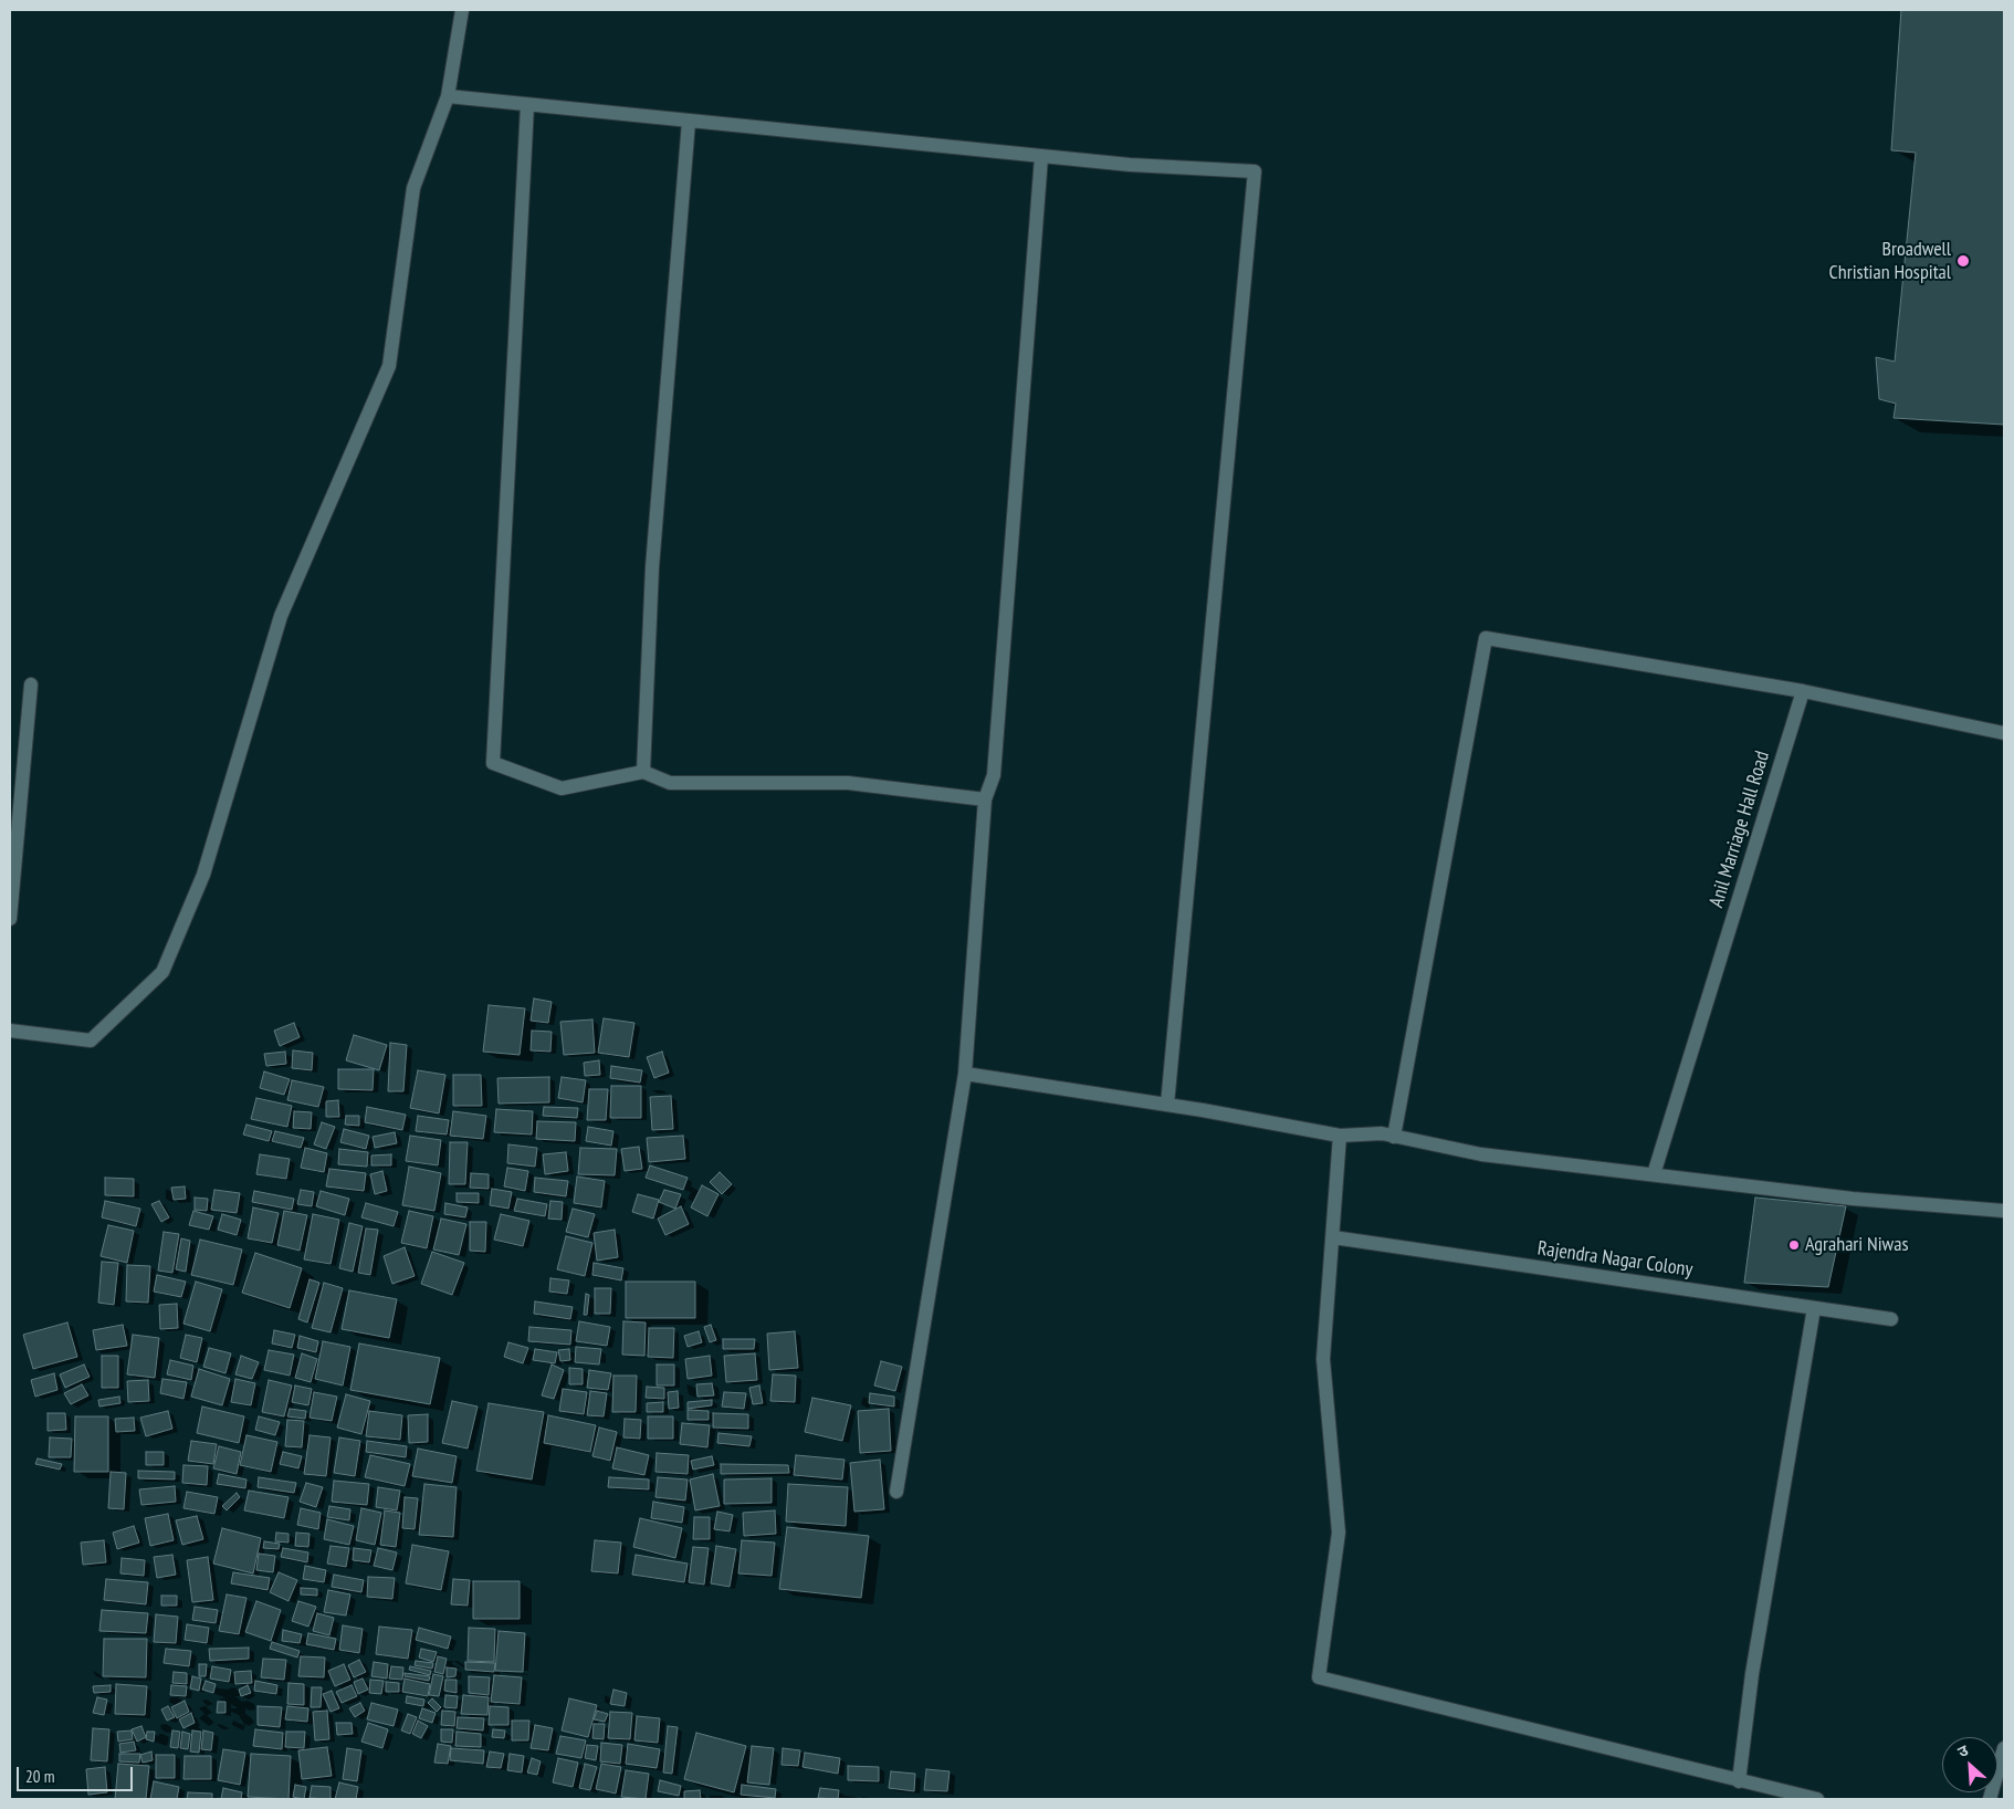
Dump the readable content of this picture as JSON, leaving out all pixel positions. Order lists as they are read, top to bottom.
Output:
{
  "streets": {
    "street": ["Anil Marriage Hall Road", "Rajendra Nagar Colony"]
  },
  "places": ["Broadwell Christian Hospital", "Agrahari Niwas"],
  "scale_bar": "20 m",
  "north": "top left"
}
